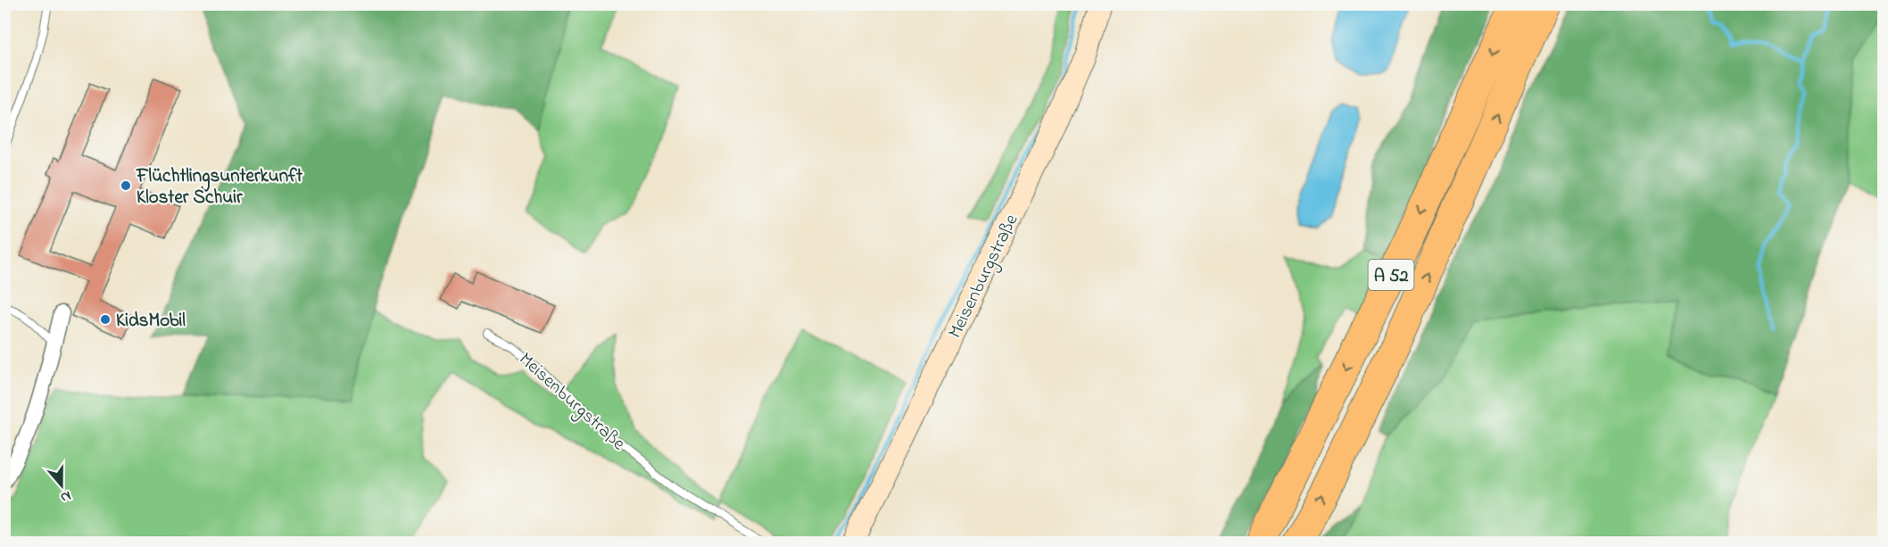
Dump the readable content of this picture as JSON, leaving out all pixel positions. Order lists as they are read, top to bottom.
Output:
{
  "streets": {
    "highway": ["A 52"],
    "main road": ["Meisenburgstraße"]
  },
  "places": ["Flüchtlingsunterkunft Kloster Schuir", "KidsMobil"],
  "north": "bottom"
}
